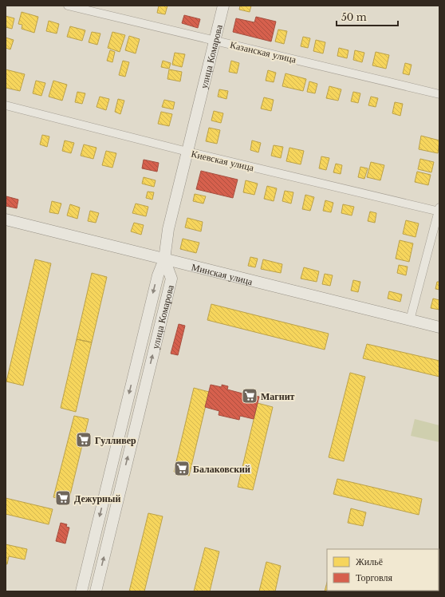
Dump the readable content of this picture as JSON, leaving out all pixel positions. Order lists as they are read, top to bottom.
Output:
{
  "streets": {
    "main road": ["улица Комарова", "Минская улица"],
    "street": ["Казанская улица", "Киевская улица"]
  },
  "crossings": [
    ["Казанская улица", "улица Комарова"],
    ["улица Комарова", "Киевская улица"],
    ["улица Комарова", "Минская улица"]
  ],
  "places": {
    "supermarket": [
      "Магнит",
      "Гулливер",
      "Балаковский",
      "Дежурный"
    ]
  },
  "legend": ["Жильё", "Торговля"],
  "scale_bar": "50 m"
}
